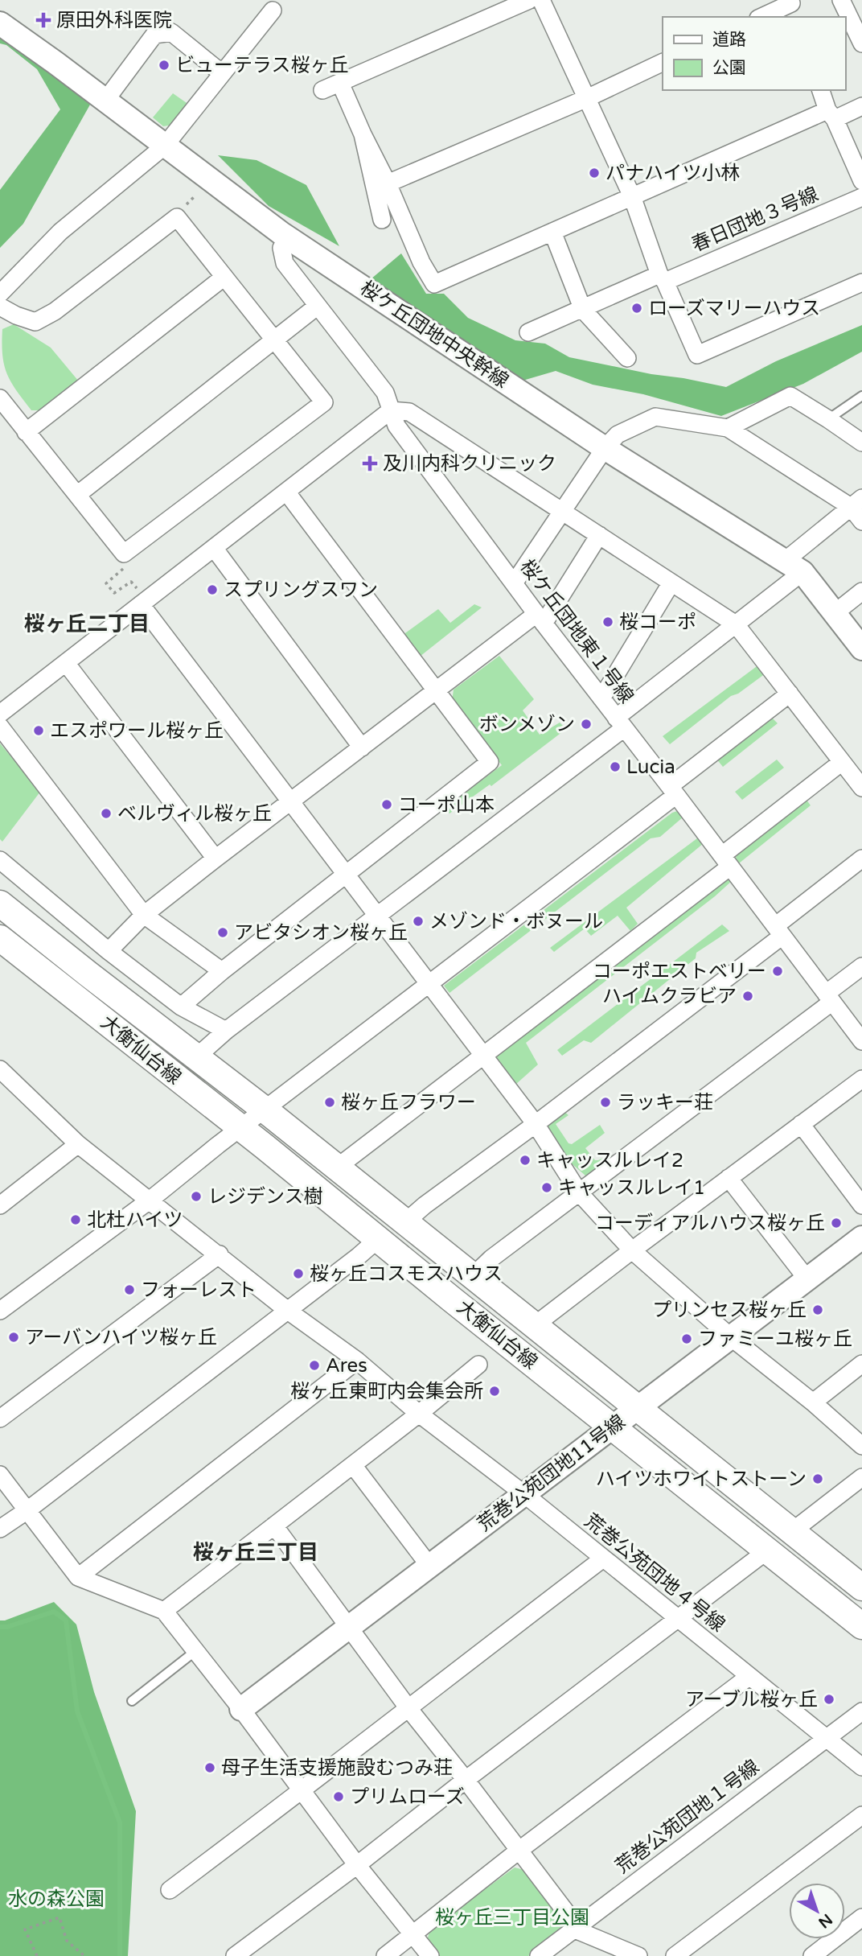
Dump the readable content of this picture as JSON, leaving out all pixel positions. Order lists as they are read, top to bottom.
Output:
{
  "streets": {
    "main road": ["大衡仙台線"],
    "street": [
      "春日団地３号線",
      "桜ケ丘団地中央幹線",
      "桜ケ丘団地東１号線",
      "荒巻公苑団地11号線",
      "荒巻公苑団地４号線",
      "荒巻公苑団地１号線"
    ]
  },
  "crossings": [
    ["桜ケ丘団地中央幹線", "桜ケ丘団地東１号線"],
    ["大衡仙台線", "荒巻公苑団地11号線"],
    ["荒巻公苑団地11号線", "荒巻公苑団地４号線"],
    ["荒巻公苑団地４号線", "荒巻公苑団地１号線"]
  ],
  "districts": ["桜ヶ丘二丁目", "桜ヶ丘三丁目"],
  "parks": ["水の森公園", "桜ヶ丘三丁目公園"],
  "places": {
    "health": ["原田外科医院", "及川内科クリニック"],
    "other": [
      "ビューテラス桜ヶ丘",
      "パナハイツ小林",
      "ローズマリーハウス",
      "スプリングスワン",
      "桜コーポ",
      "ボンメゾン",
      "エスポワール桜ヶ丘",
      "Lucia",
      "コーポ山本",
      "ベルヴィル桜ヶ丘",
      "メゾンド・ボヌール",
      "アビタシオン桜ヶ丘",
      "コーポエストベリー",
      "ハイムクラビア",
      "桜ヶ丘フラワー",
      "ラッキー荘",
      "キャッスルレイ2",
      "キャッスルレイ1",
      "レジデンス樹",
      "北杜ハイツ",
      "コーディアルハウス桜ヶ丘",
      "桜ヶ丘コスモスハウス",
      "フォーレスト",
      "プリンセス桜ヶ丘",
      "アーバンハイツ桜ヶ丘",
      "ファミーユ桜ヶ丘",
      "Ares",
      "桜ヶ丘東町内会集会所",
      "ハイツホワイトストーン",
      "アーブル桜ヶ丘",
      "母子生活支援施設むつみ荘",
      "プリムローズ"
    ]
  },
  "legend": ["道路", "公園"],
  "north": "bottom right"
}
